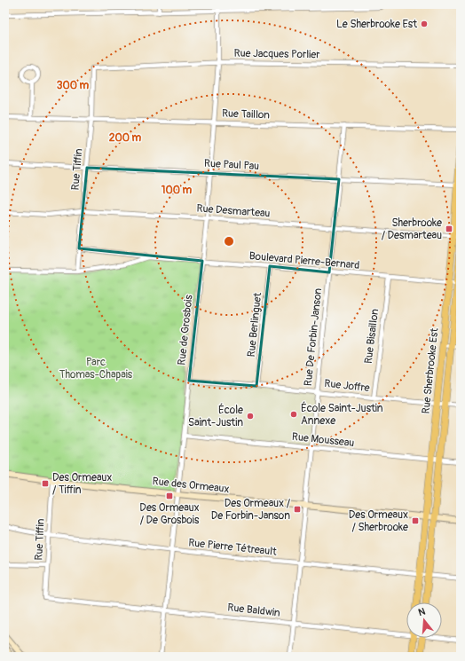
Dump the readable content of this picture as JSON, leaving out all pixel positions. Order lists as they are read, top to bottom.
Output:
{
  "streets": {
    "main road": ["Rue Sherbrooke Est"],
    "street": [
      "Rue Jacques Porlier",
      "Rue Taillon",
      "Rue Paul Pau",
      "Rue Tiffin",
      "Rue Desmarteau",
      "Boulevard Pierre-Bernard",
      "Rue Berlinguet",
      "Rue de Grosbois",
      "Rue Bisaillon",
      "Rue De Forbin-Janson",
      "Rue Joffre",
      "Rue Mousseau",
      "Rue des Ormeaux",
      "Rue Pierre Tétreault",
      "Rue Baldwin"
    ]
  },
  "crossings": [
    ["Rue Jacques Porlier", "Rue Tiffin"],
    ["Rue Jacques Porlier", "Rue de Grosbois"],
    ["Rue Taillon", "Rue Tiffin"],
    ["Rue Taillon", "Rue de Grosbois"],
    ["Rue Taillon", "Rue De Forbin-Janson"],
    ["Rue Paul Pau", "Rue Tiffin"],
    ["Rue Paul Pau", "Rue de Grosbois"],
    ["Rue Paul Pau", "Rue De Forbin-Janson"],
    ["Rue Paul Pau", "Rue Sherbrooke Est"],
    ["Rue Tiffin", "Rue Desmarteau"],
    ["Rue Tiffin", "Boulevard Pierre-Bernard"],
    ["Rue Tiffin", "Rue des Ormeaux"],
    ["Rue Tiffin", "Rue Pierre Tétreault"],
    ["Rue Tiffin", "Rue Baldwin"],
    ["Rue Desmarteau", "Rue de Grosbois"],
    ["Rue Desmarteau", "Rue De Forbin-Janson"],
    ["Rue Desmarteau", "Rue Sherbrooke Est"],
    ["Boulevard Pierre-Bernard", "Rue Berlinguet"],
    ["Boulevard Pierre-Bernard", "Rue de Grosbois"],
    ["Boulevard Pierre-Bernard", "Rue Bisaillon"],
    ["Boulevard Pierre-Bernard", "Rue De Forbin-Janson"],
    ["Boulevard Pierre-Bernard", "Rue Sherbrooke Est"],
    ["Rue Berlinguet", "Rue Joffre"],
    ["Rue de Grosbois", "Rue Joffre"],
    ["Rue de Grosbois", "Rue Mousseau"],
    ["Rue de Grosbois", "Rue des Ormeaux"],
    ["Rue de Grosbois", "Rue Pierre Tétreault"],
    ["Rue de Grosbois", "Rue Baldwin"],
    ["Rue Bisaillon", "Rue Joffre"],
    ["Rue De Forbin-Janson", "Rue Joffre"],
    ["Rue De Forbin-Janson", "Rue Mousseau"],
    ["Rue De Forbin-Janson", "Rue des Ormeaux"],
    ["Rue De Forbin-Janson", "Rue Pierre Tétreault"],
    ["Rue De Forbin-Janson", "Rue Baldwin"],
    ["Rue Sherbrooke Est", "Rue Joffre"],
    ["Rue Sherbrooke Est", "Rue Mousseau"],
    ["Rue Sherbrooke Est", "Rue des Ormeaux"],
    ["Rue Sherbrooke Est", "Rue Pierre Tétreault"]
  ],
  "parks": ["Parc Thomas-Chapais"],
  "places": {
    "other": ["Le Sherbrooke Est", "École Saint-Justin Annexe", "École Saint-Justin"],
    "transit": [
      "Sherbrooke / Desmarteau",
      "Des Ormeaux / Tiffin",
      "Des Ormeaux / De Grosbois",
      "Des Ormeaux / De Forbin-Janson",
      "Des Ormeaux / Sherbrooke"
    ]
  },
  "north": "top",
  "rings": ["300 m", "200 m", "100 m"]
}
